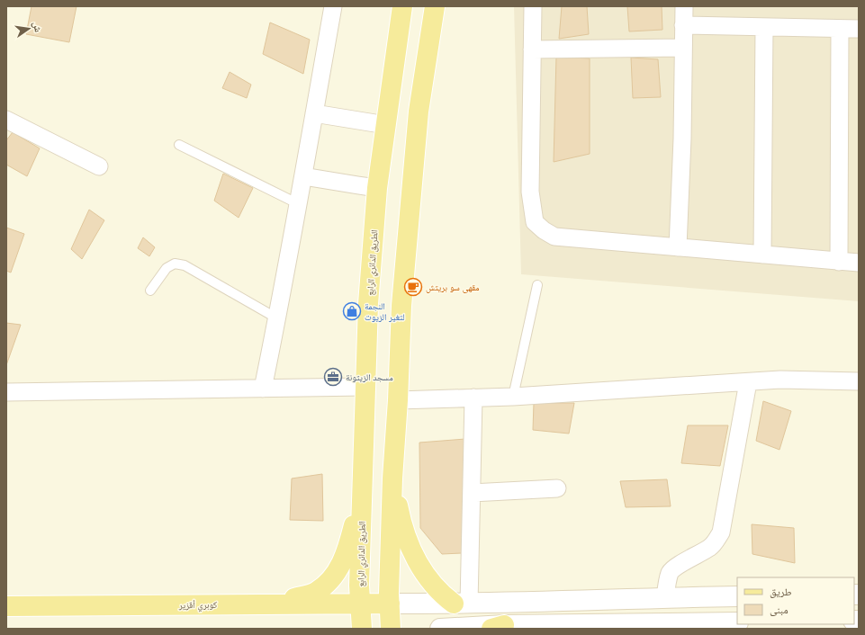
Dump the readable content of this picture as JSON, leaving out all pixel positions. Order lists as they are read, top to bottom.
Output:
{
  "streets": {
    "main road": ["الطريق الدائري الرابع", "كوبري أقزير"]
  },
  "crossings": [
    ["الطريق الدائري الرابع", "كوبري أقزير"]
  ],
  "places": {
    "cafe": ["مقهى سو بريتش"],
    "shop": ["النجمة لتغير الزيوت"],
    "office": ["مسجد الزيتونة"]
  },
  "legend": ["طريق", "مبنى"],
  "north": "right"
}
